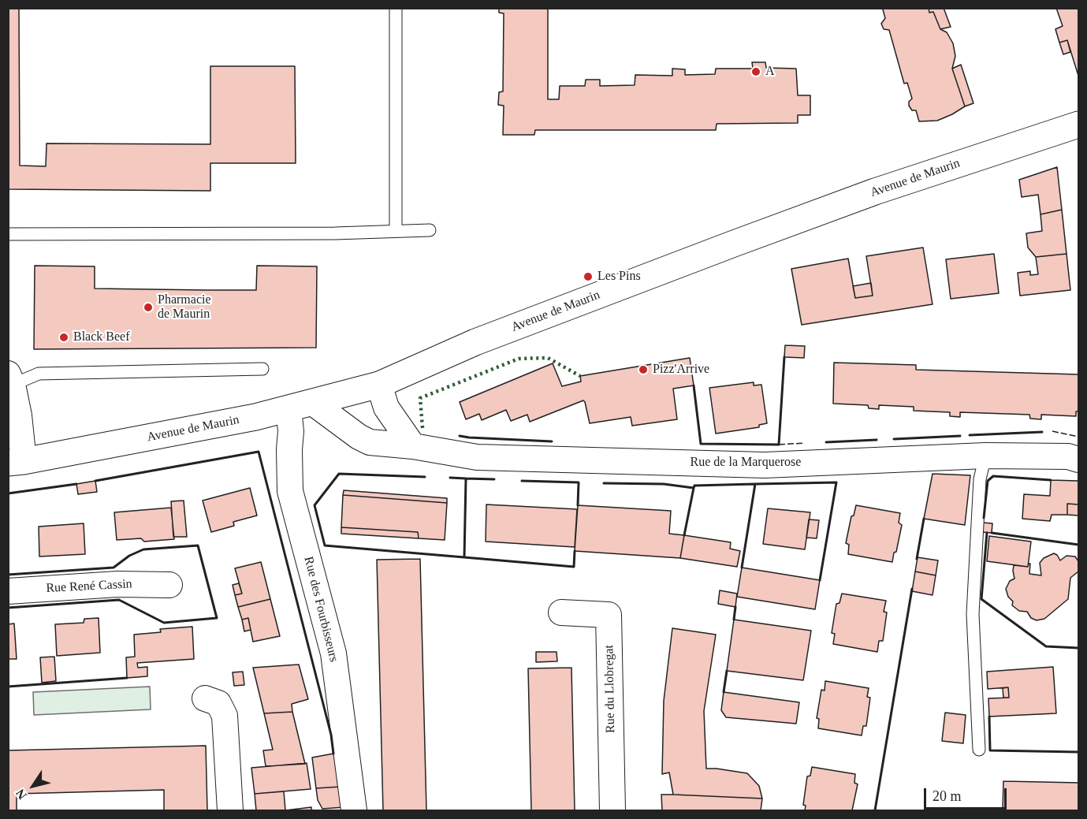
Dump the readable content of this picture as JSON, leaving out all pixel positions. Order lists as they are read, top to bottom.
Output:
{
  "streets": {
    "street": [
      "Avenue de Maurin",
      "Rue de la Marquerose",
      "Rue René Cassin",
      "Rue des Fourbisseurs",
      "Rue du Llobregat"
    ]
  },
  "crossings": [
    ["Avenue de Maurin", "Rue de la Marquerose"],
    ["Avenue de Maurin", "Rue des Fourbisseurs"],
    ["Rue de la Marquerose", "Rue des Fourbisseurs"]
  ],
  "places": [
    "A",
    "Les Pins",
    "Pharmacie de Maurin",
    "Black Beef",
    "Pizz'Arrive"
  ],
  "scale_bar": "20 m",
  "north": "bottom left"
}
